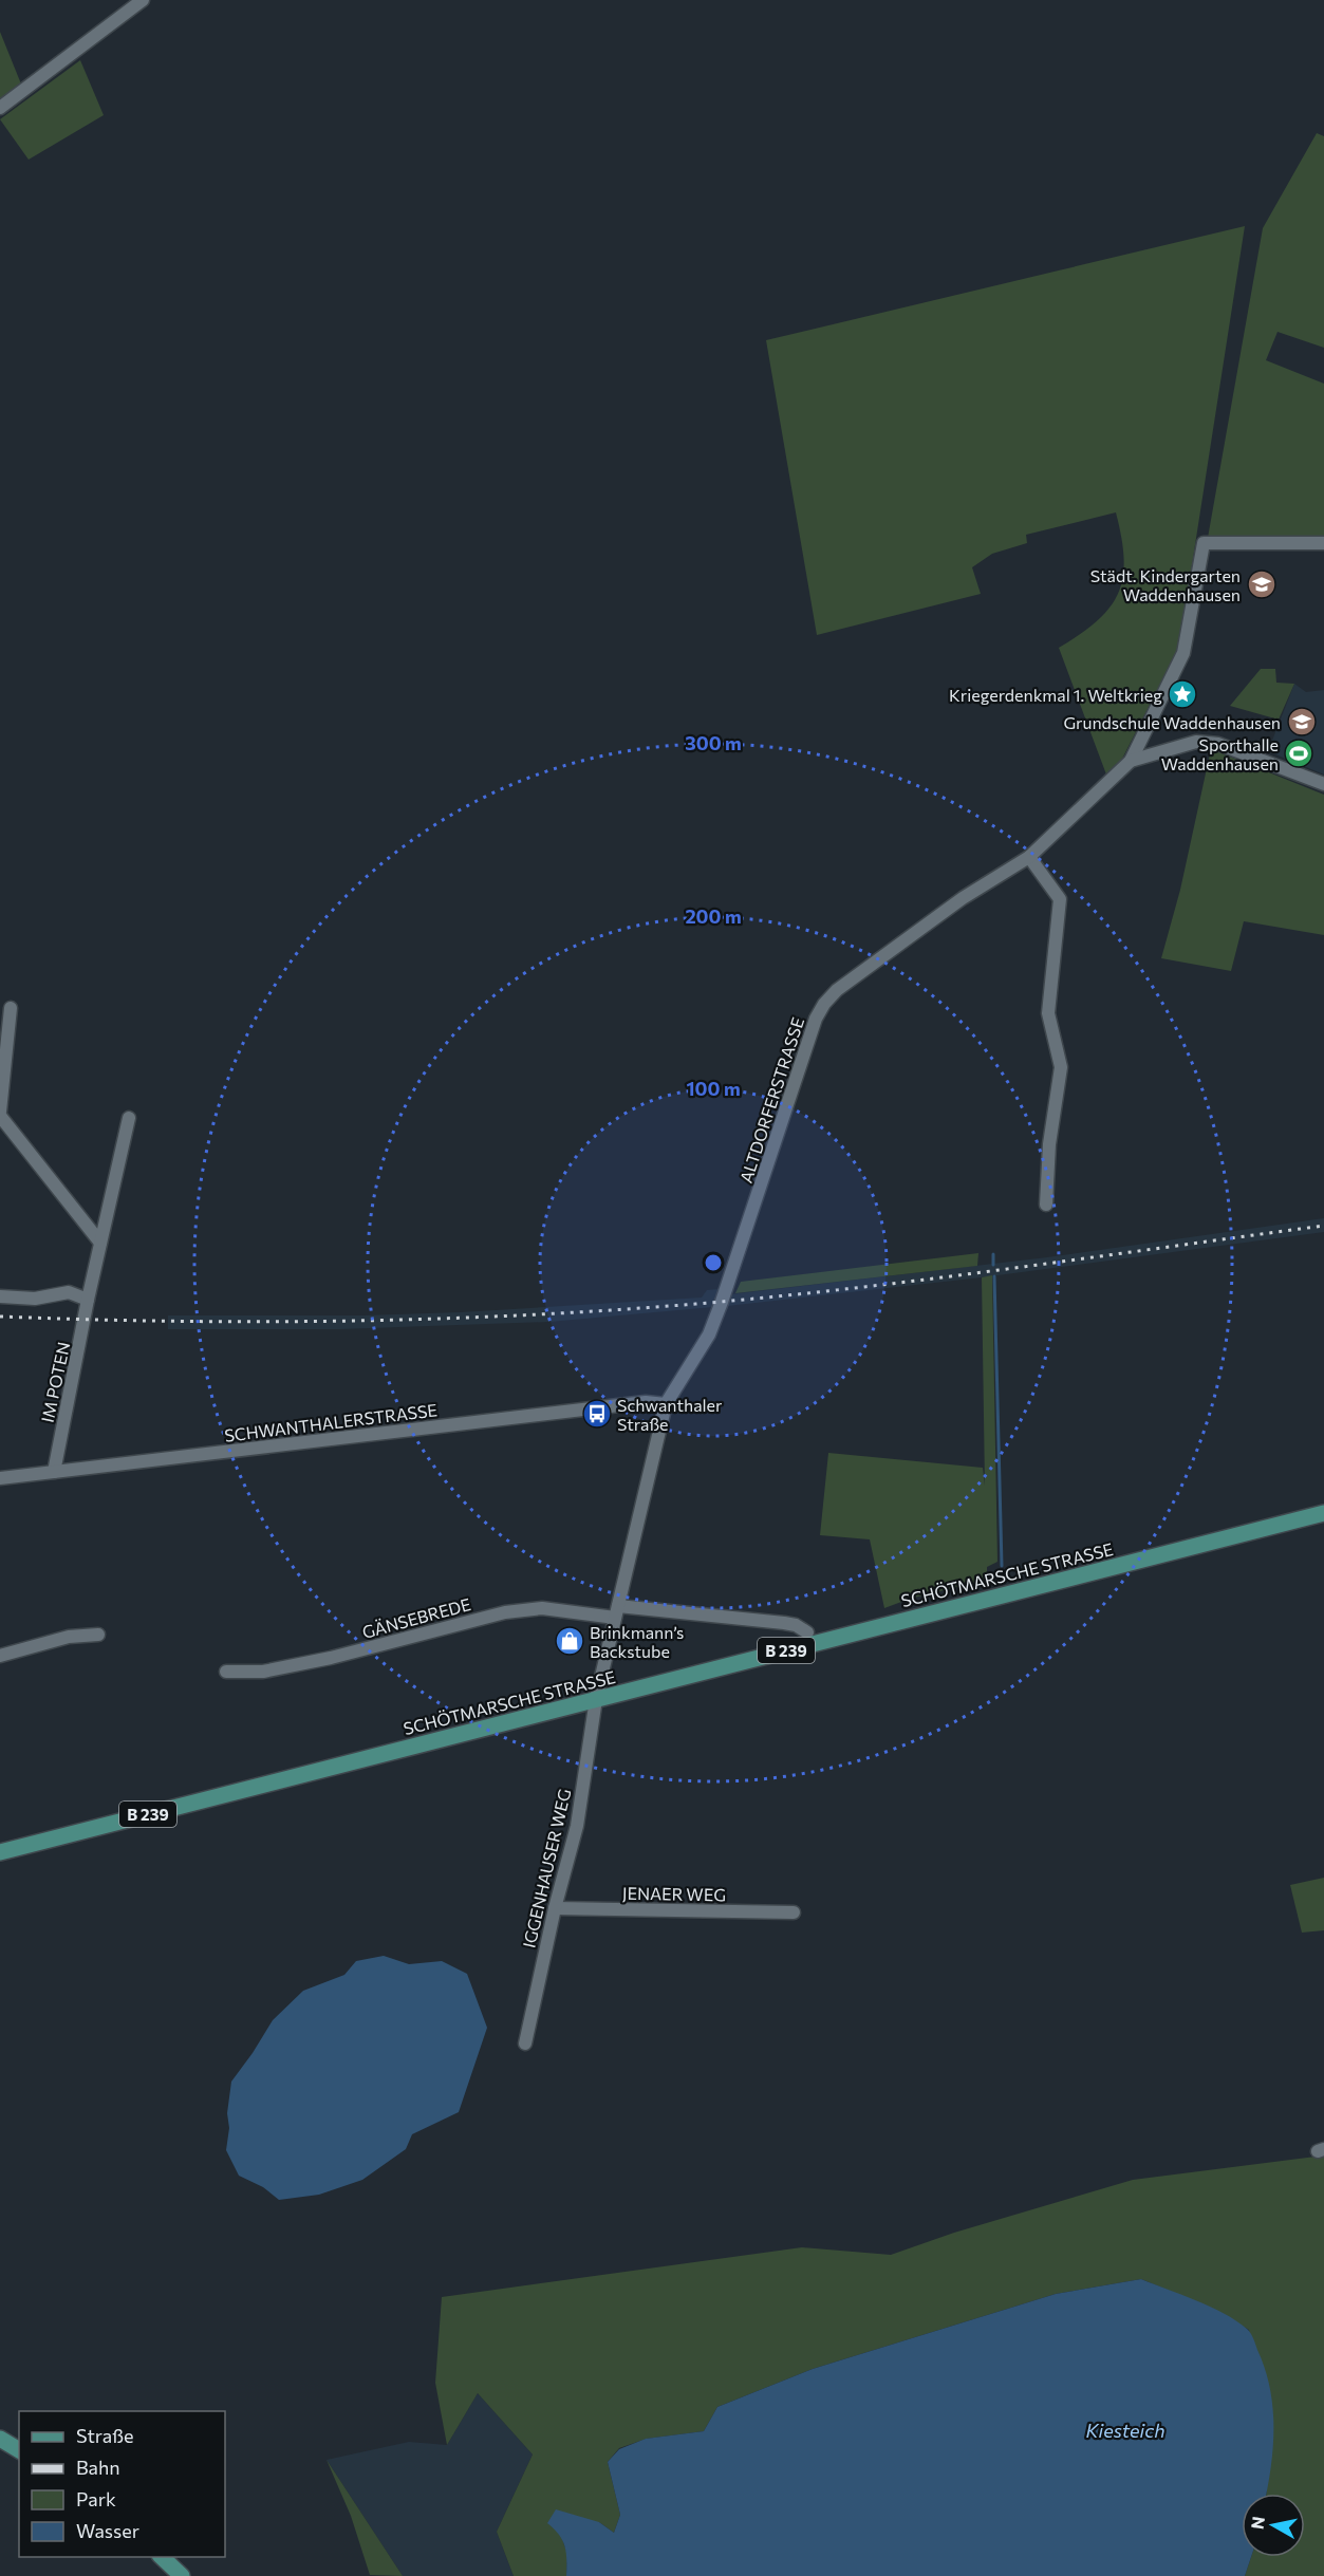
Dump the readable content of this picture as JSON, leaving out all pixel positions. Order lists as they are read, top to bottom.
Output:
{
  "streets": {
    "main road": ["SCHÖTMARSCHE STRASSE", "B 239"],
    "street": [
      "ALTDORFERSTRASSE",
      "IM POTEN",
      "SCHWANTHALERSTRASSE",
      "GÄNSEBREDE",
      "IGGENHAUSER WEG",
      "JENAER WEG"
    ]
  },
  "crossings": [
    ["ALTDORFERSTRASSE", "SCHWANTHALERSTRASSE"],
    ["ALTDORFERSTRASSE", "SCHÖTMARSCHE STRASSE"],
    ["ALTDORFERSTRASSE", "GÄNSEBREDE"],
    ["ALTDORFERSTRASSE", "IGGENHAUSER WEG"],
    ["IM POTEN", "SCHWANTHALERSTRASSE"],
    ["SCHÖTMARSCHE STRASSE", "IGGENHAUSER WEG"],
    ["IGGENHAUSER WEG", "JENAER WEG"]
  ],
  "water": ["Kiesteich"],
  "places": {
    "school or university": ["Städt. Kindergarten Waddenhausen", "Grundschule Waddenhausen"],
    "place": ["Kriegerdenkmal 1. Weltkrieg"],
    "sports": ["Sporthalle Waddenhausen"],
    "bus stop": ["Schwanthaler Straße"],
    "shop": ["Brinkmann’s Backstube"]
  },
  "legend": [
    "Straße",
    "Bahn",
    "Park",
    "Wasser"
  ],
  "north": "left",
  "rings": ["300 m", "200 m", "100 m"]
}
